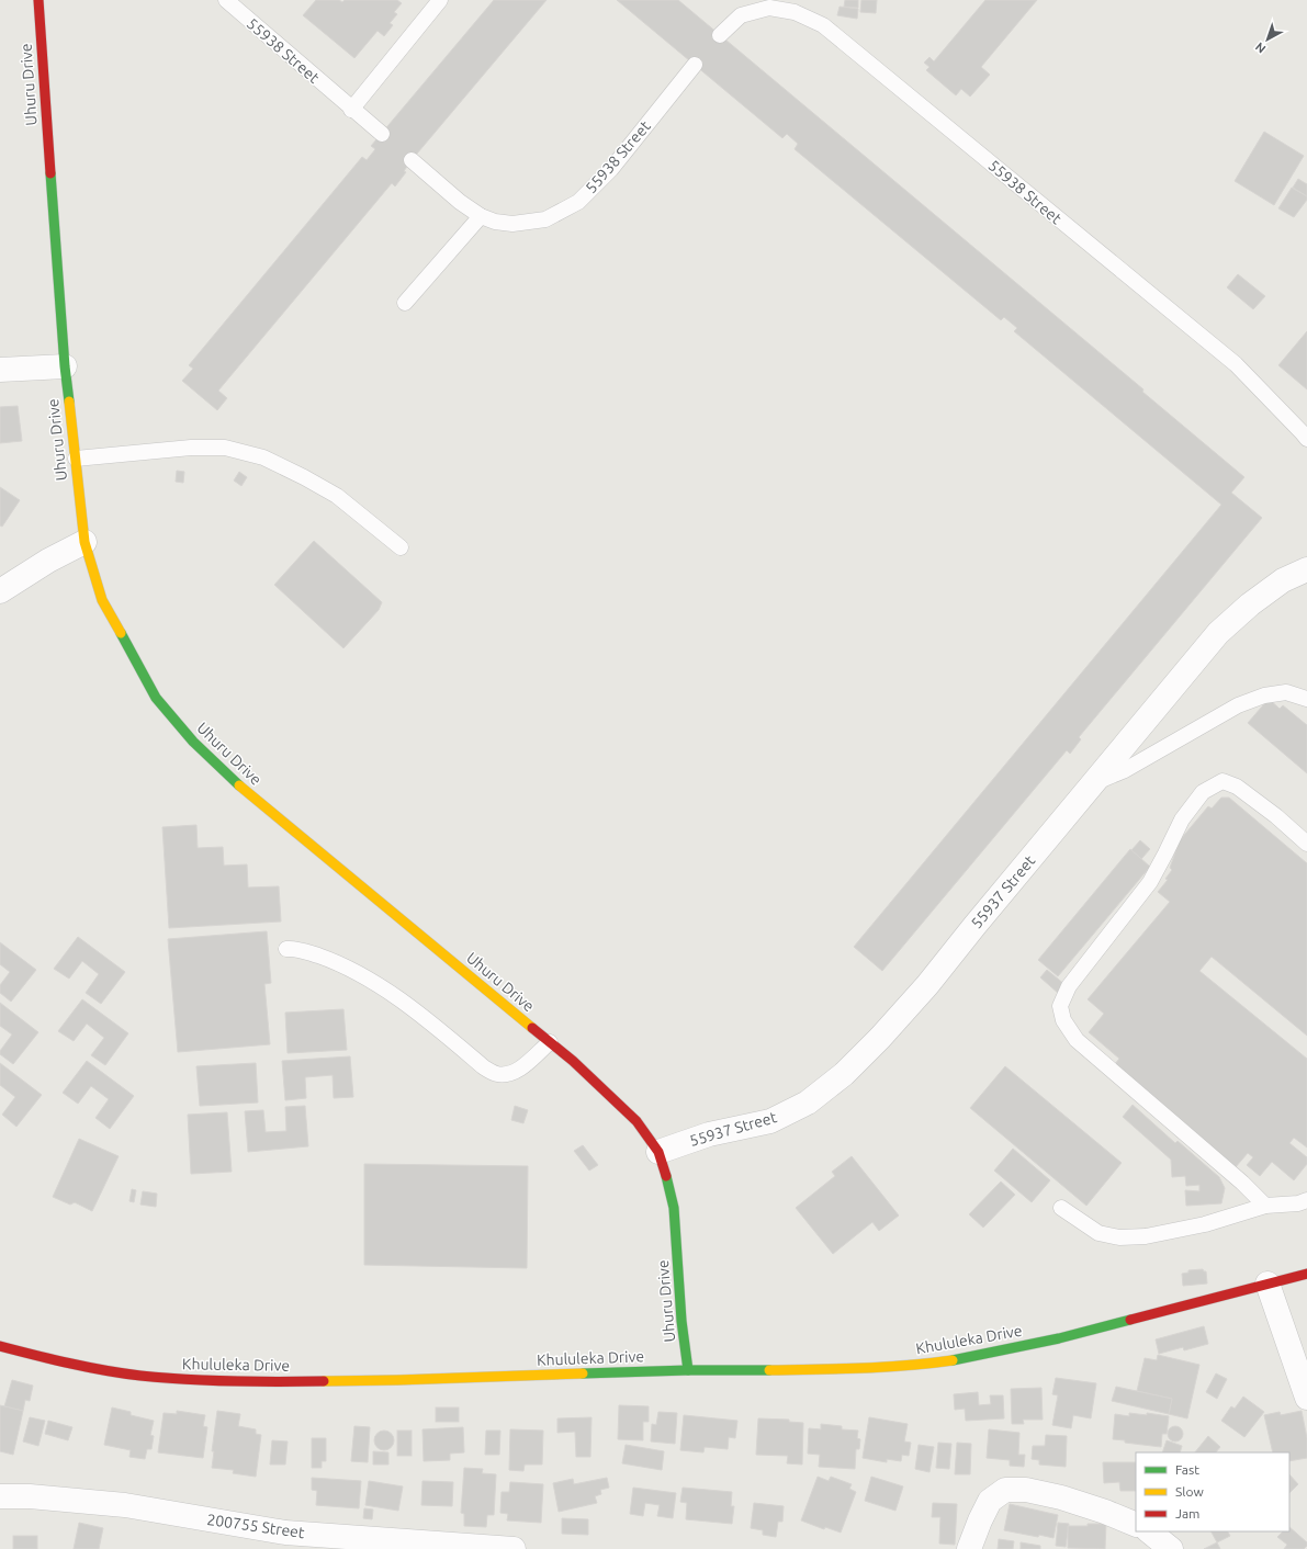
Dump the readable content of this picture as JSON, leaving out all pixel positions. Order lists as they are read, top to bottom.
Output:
{
  "streets": {
    "street": [
      "Uhuru Drive",
      "55937 Street",
      "Khululeka Drive",
      "200755 Street"
    ],
    "lane": ["55938 Street"]
  },
  "crossings": [
    ["Uhuru Drive", "55937 Street"],
    ["Uhuru Drive", "Khululeka Drive"]
  ],
  "legend": ["Fast", "Slow", "Jam"],
  "north": "bottom left"
}
